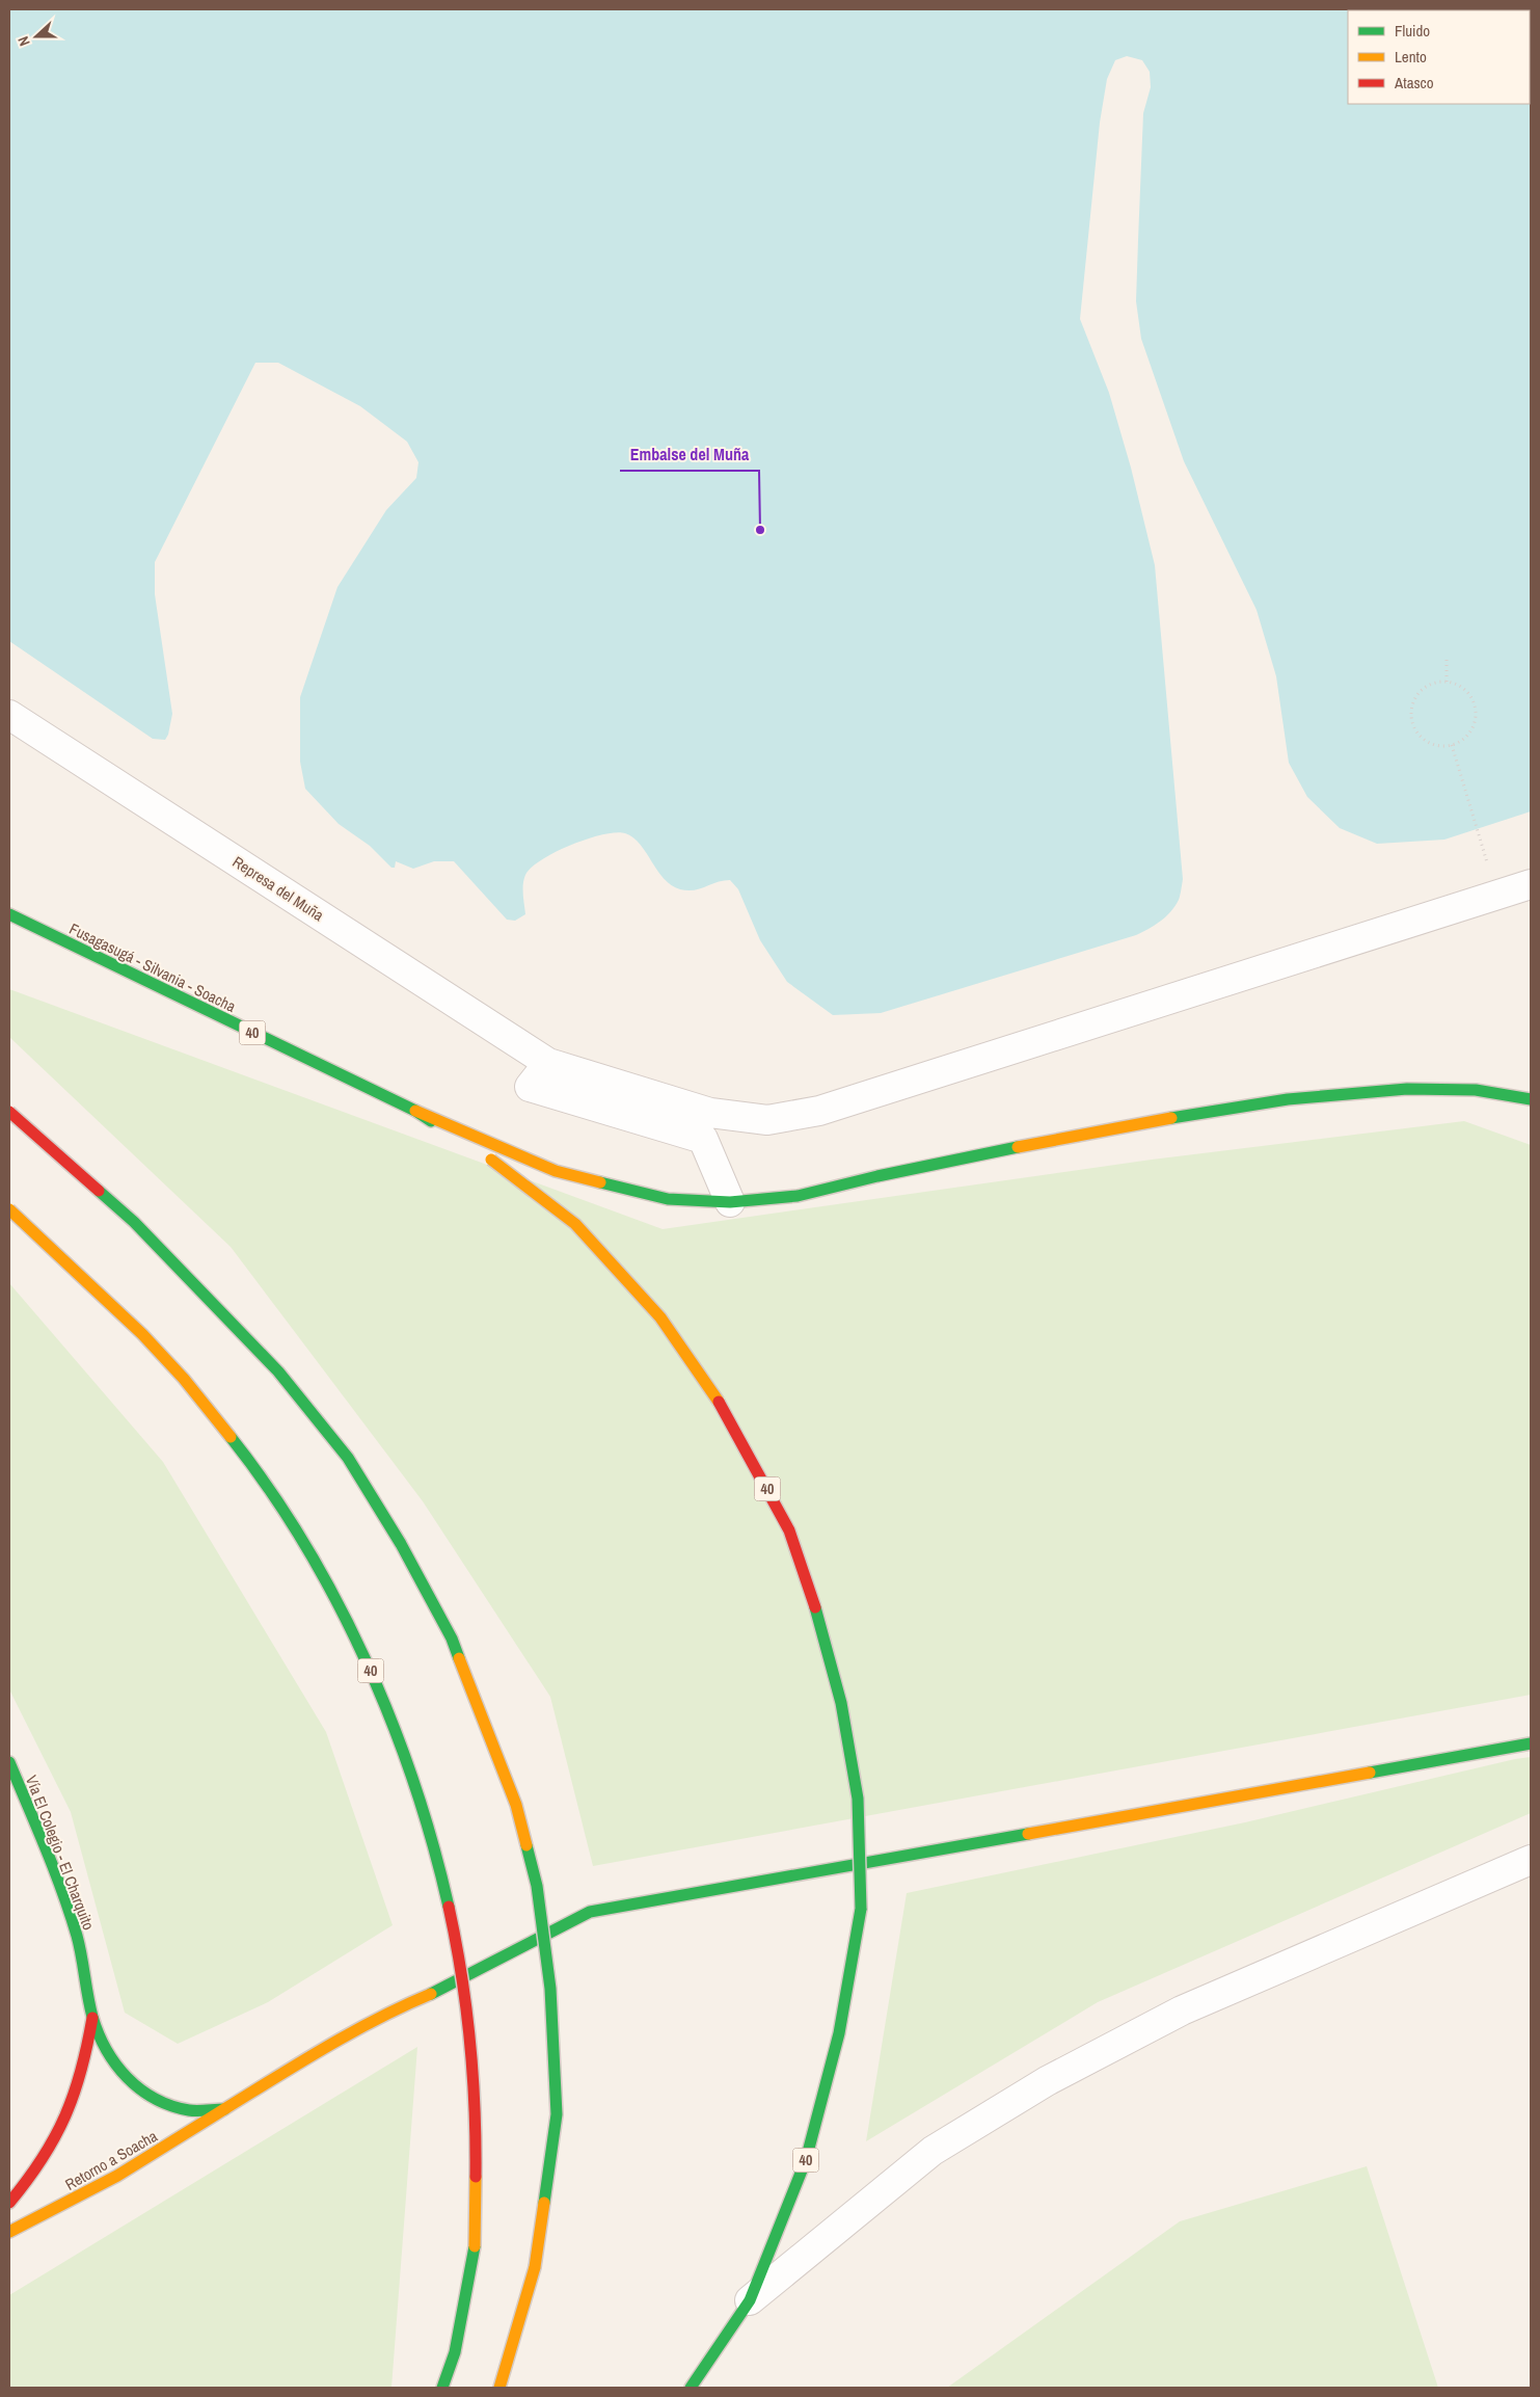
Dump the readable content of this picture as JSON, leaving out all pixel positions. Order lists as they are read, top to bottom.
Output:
{
  "streets": {
    "main road": [
      "Fusagasugá - Silvania - Soacha",
      "40",
      "Vía El Colegio - El Charquito",
      "Retorno a Soacha"
    ],
    "street": ["Represa del Muña"]
  },
  "crossings": [
    ["Vía El Colegio - El Charquito", "Retorno a Soacha"]
  ],
  "places": ["Embalse del Muña"],
  "legend": ["Fluido", "Lento", "Atasco"],
  "north": "left"
}
